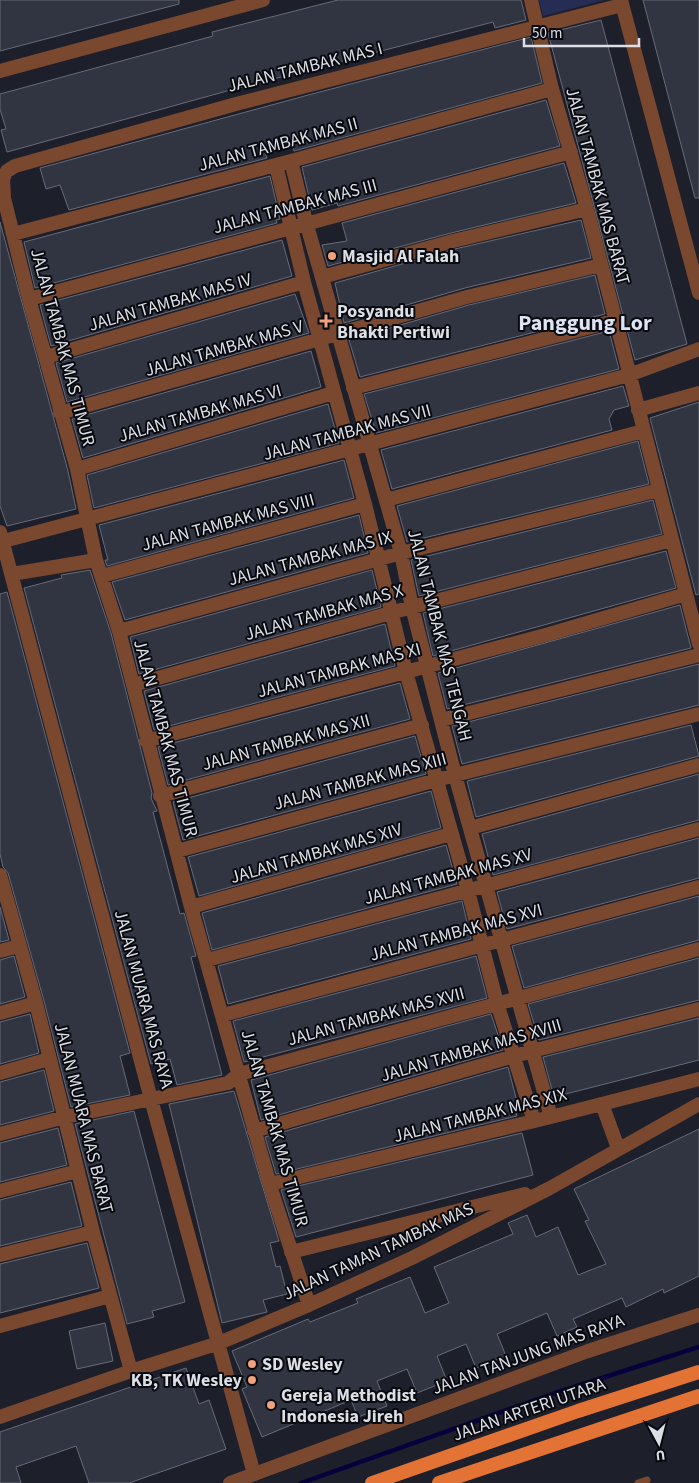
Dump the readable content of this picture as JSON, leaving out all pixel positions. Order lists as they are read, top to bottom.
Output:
{
  "streets": {
    "highway": ["JALAN ARTERI UTARA"],
    "street": [
      "JALAN TAMBAK MAS I",
      "JALAN TAMBAK MAS II",
      "JALAN TAMBAK MAS BARAT",
      "JALAN TAMBAK MAS III",
      "JALAN TAMBAK MAS IV",
      "JALAN TAMBAK MAS TIMUR",
      "JALAN TAMBAK MAS V",
      "JALAN TAMBAK MAS VI",
      "JALAN TAMBAK MAS VII",
      "JALAN TAMBAK MAS VIII",
      "JALAN TAMBAK MAS IX",
      "JALAN TAMBAK MAS X",
      "JALAN TAMBAK MAS TENGAH",
      "JALAN TAMBAK MAS XI",
      "JALAN TAMBAK MAS XII",
      "JALAN TAMBAK MAS XIII",
      "JALAN TAMBAK MAS XIV",
      "JALAN TAMBAK MAS XV",
      "JALAN TAMBAK MAS XVI",
      "JALAN MUARA MAS RAYA",
      "JALAN TAMBAK MAS XVII",
      "JALAN TAMBAK MAS XVIII",
      "JALAN TAMBAK MAS XIX",
      "JALAN MUARA MAS BARAT",
      "JALAN TAMAN TAMBAK MAS",
      "JALAN TANJUNG MAS RAYA"
    ]
  },
  "crossings": [
    ["JALAN TAMBAK MAS I", "JALAN TAMBAK MAS BARAT"],
    ["JALAN TAMBAK MAS I", "JALAN TAMBAK MAS TIMUR"],
    ["JALAN TAMBAK MAS II", "JALAN TAMBAK MAS BARAT"],
    ["JALAN TAMBAK MAS II", "JALAN TAMBAK MAS TIMUR"],
    ["JALAN TAMBAK MAS II", "JALAN TAMBAK MAS TENGAH"],
    ["JALAN TAMBAK MAS BARAT", "JALAN TAMBAK MAS III"],
    ["JALAN TAMBAK MAS BARAT", "JALAN TAMBAK MAS V"],
    ["JALAN TAMBAK MAS BARAT", "JALAN TAMBAK MAS VII"],
    ["JALAN TAMBAK MAS BARAT", "JALAN TAMBAK MAS IX"],
    ["JALAN TAMBAK MAS BARAT", "JALAN TAMBAK MAS X"],
    ["JALAN TAMBAK MAS BARAT", "JALAN TAMBAK MAS XI"],
    ["JALAN TAMBAK MAS III", "JALAN TAMBAK MAS TIMUR"],
    ["JALAN TAMBAK MAS III", "JALAN TAMBAK MAS TENGAH"],
    ["JALAN TAMBAK MAS IV", "JALAN TAMBAK MAS TIMUR"],
    ["JALAN TAMBAK MAS TIMUR", "JALAN TAMBAK MAS V"],
    ["JALAN TAMBAK MAS TIMUR", "JALAN TAMBAK MAS VI"],
    ["JALAN TAMBAK MAS TIMUR", "JALAN TAMBAK MAS VII"],
    ["JALAN TAMBAK MAS TIMUR", "JALAN TAMBAK MAS VIII"],
    ["JALAN TAMBAK MAS TIMUR", "JALAN TAMBAK MAS IX"],
    ["JALAN TAMBAK MAS TIMUR", "JALAN TAMBAK MAS X"],
    ["JALAN TAMBAK MAS TIMUR", "JALAN TAMBAK MAS XI"],
    ["JALAN TAMBAK MAS TIMUR", "JALAN TAMBAK MAS XII"],
    ["JALAN TAMBAK MAS TIMUR", "JALAN TAMBAK MAS XIII"],
    ["JALAN TAMBAK MAS TIMUR", "JALAN TAMBAK MAS XIV"],
    ["JALAN TAMBAK MAS TIMUR", "JALAN TAMBAK MAS XV"],
    ["JALAN TAMBAK MAS TIMUR", "JALAN TAMBAK MAS XVI"],
    ["JALAN TAMBAK MAS TIMUR", "JALAN TAMBAK MAS XVII"],
    ["JALAN TAMBAK MAS TIMUR", "JALAN TAMBAK MAS XVIII"],
    ["JALAN TAMBAK MAS TIMUR", "JALAN TAMBAK MAS XIX"],
    ["JALAN TAMBAK MAS TIMUR", "JALAN TAMAN TAMBAK MAS"],
    ["JALAN TAMBAK MAS V", "JALAN TAMBAK MAS TENGAH"],
    ["JALAN TAMBAK MAS VII", "JALAN TAMBAK MAS TENGAH"],
    ["JALAN TAMBAK MAS VII", "JALAN MUARA MAS RAYA"],
    ["JALAN TAMBAK MAS IX", "JALAN TAMBAK MAS TENGAH"],
    ["JALAN TAMBAK MAS X", "JALAN TAMBAK MAS TENGAH"],
    ["JALAN TAMBAK MAS TENGAH", "JALAN TAMBAK MAS XI"],
    ["JALAN TAMBAK MAS TENGAH", "JALAN TAMBAK MAS XIII"],
    ["JALAN TAMBAK MAS TENGAH", "JALAN TAMBAK MAS XV"],
    ["JALAN TAMBAK MAS TENGAH", "JALAN TAMBAK MAS XVI"],
    ["JALAN TAMBAK MAS TENGAH", "JALAN TAMBAK MAS XVII"],
    ["JALAN TAMBAK MAS TENGAH", "JALAN TAMBAK MAS XVIII"],
    ["JALAN TAMBAK MAS TENGAH", "JALAN TAMBAK MAS XIX"],
    ["JALAN MUARA MAS RAYA", "JALAN TAMBAK MAS XVII"],
    ["JALAN MUARA MAS RAYA", "JALAN TAMAN TAMBAK MAS"],
    ["JALAN MUARA MAS RAYA", "JALAN TANJUNG MAS RAYA"],
    ["JALAN TAMBAK MAS XVII", "JALAN MUARA MAS BARAT"],
    ["JALAN MUARA MAS BARAT", "JALAN TAMAN TAMBAK MAS"]
  ],
  "districts": ["Panggung Lor"],
  "places": {
    "other": [
      "Masjid Al Falah",
      "SD Wesley",
      "KB, TK Wesley",
      "Gereja Methodist Indonesia Jireh"
    ],
    "health": ["Posyandu Bhakti Pertiwi"]
  },
  "scale_bar": "50 m",
  "north": "bottom"
}
